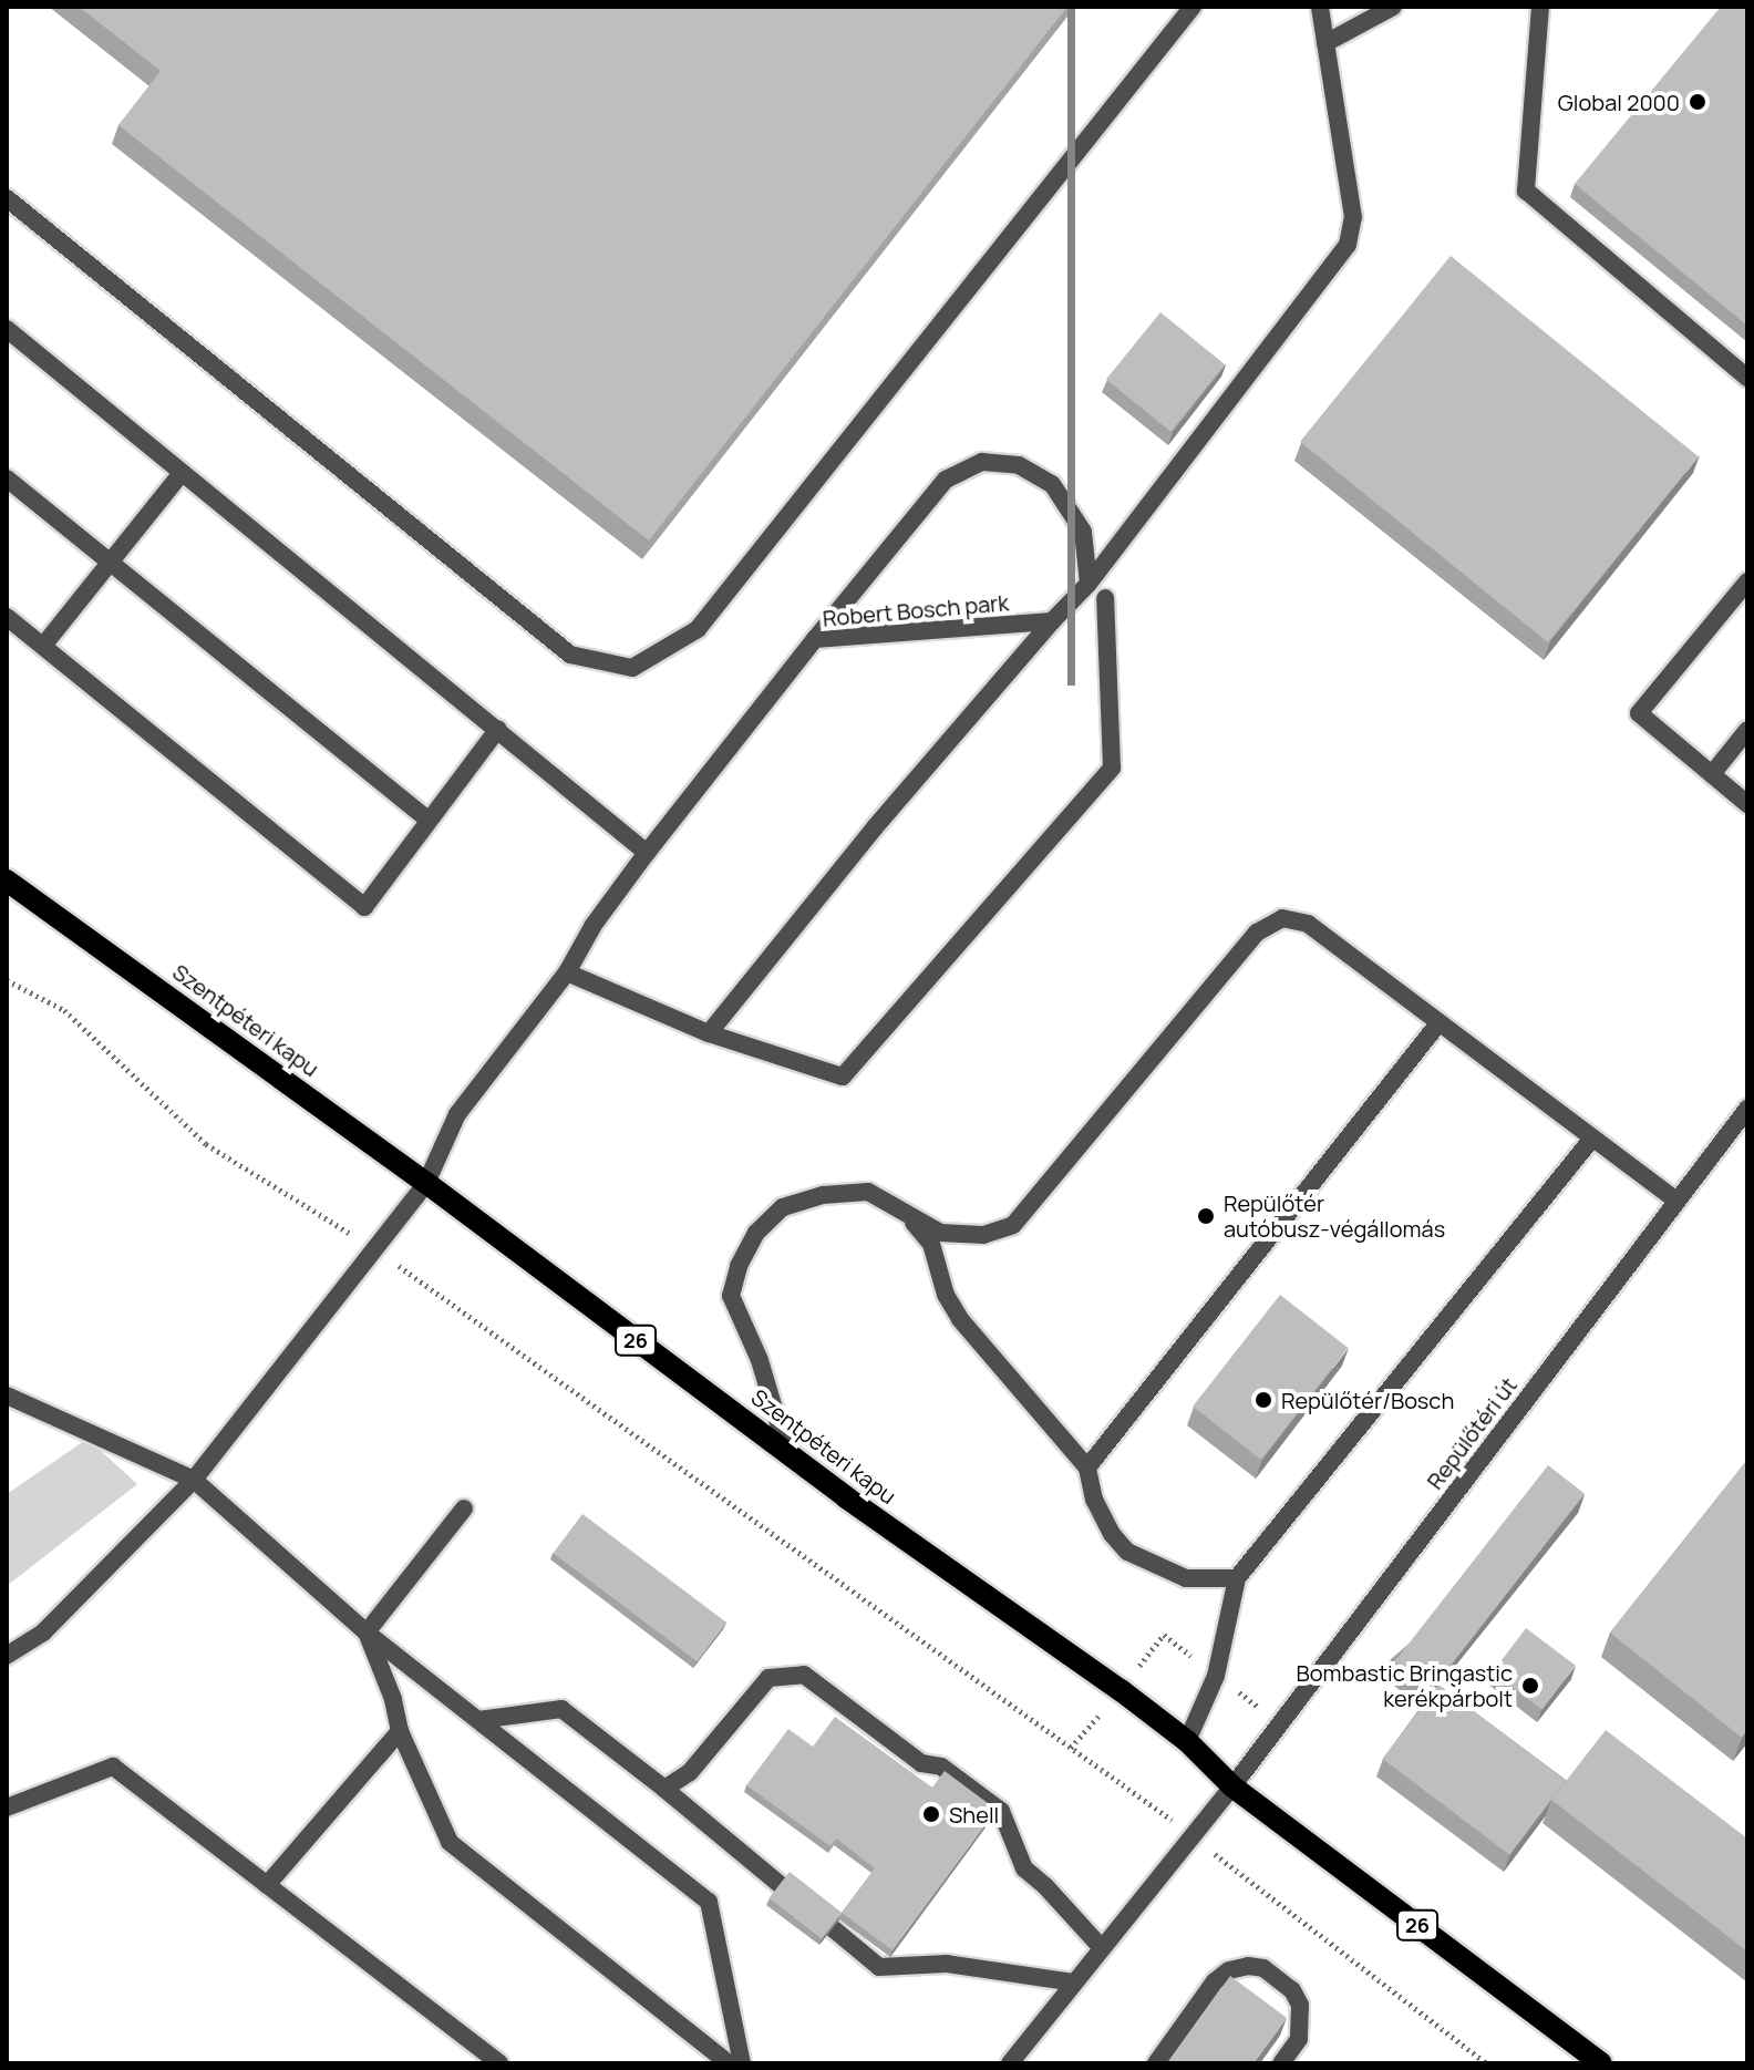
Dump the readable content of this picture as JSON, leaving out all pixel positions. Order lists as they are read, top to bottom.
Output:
{
  "streets": {
    "main road": ["Szentpéteri kapu", "26"],
    "street": ["Robert Bosch park", "Repülőtéri út"]
  },
  "crossings": [
    ["Robert Bosch park", "Szentpéteri kapu"],
    ["Szentpéteri kapu", "Repülőtéri út"]
  ],
  "places": [
    "Global 2000",
    "Repülőtér autóbusz-végállomás",
    "Repülőtér/Bosch",
    "Bombastic Bringastic kerékpárbolt",
    "Shell"
  ]
}
